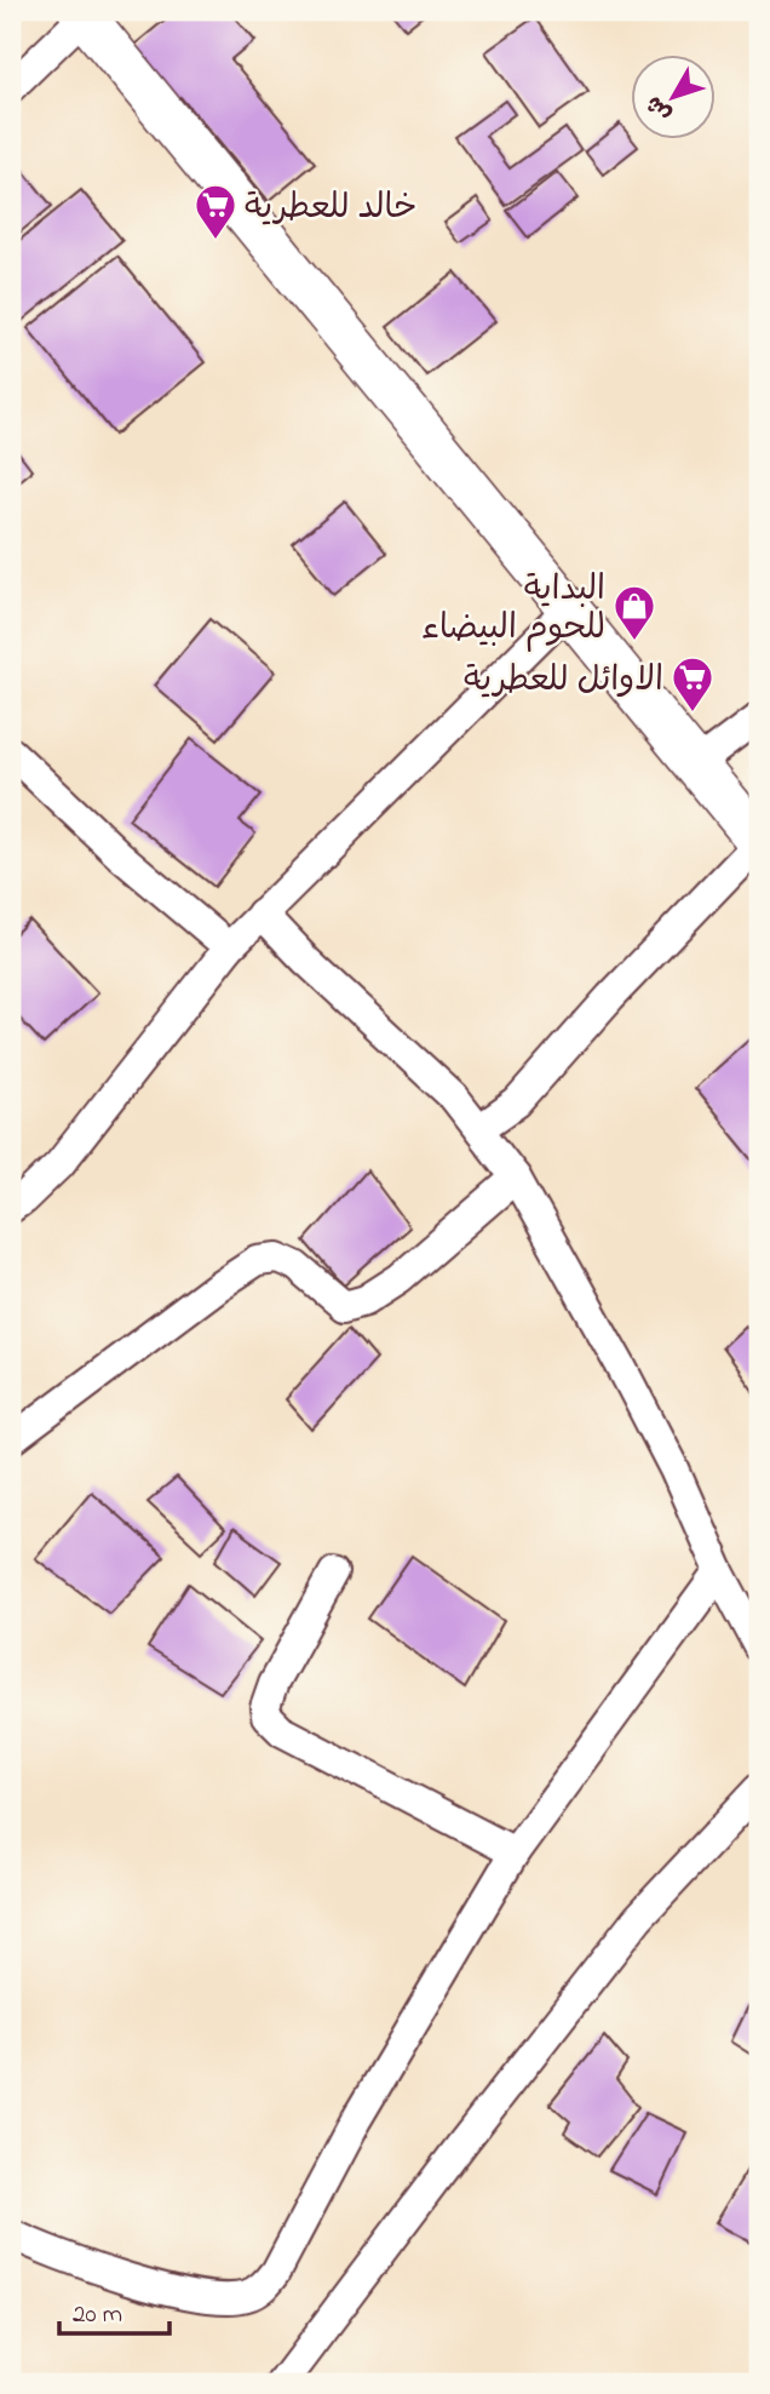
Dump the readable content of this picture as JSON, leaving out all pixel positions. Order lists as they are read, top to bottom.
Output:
{
  "places": {
    "supermarket": ["خالد للعطرية", "الاوائل للعطرية"],
    "shop": ["البداية للحوم البيضاء"]
  },
  "scale_bar": "20 m",
  "north": "bottom left"
}
